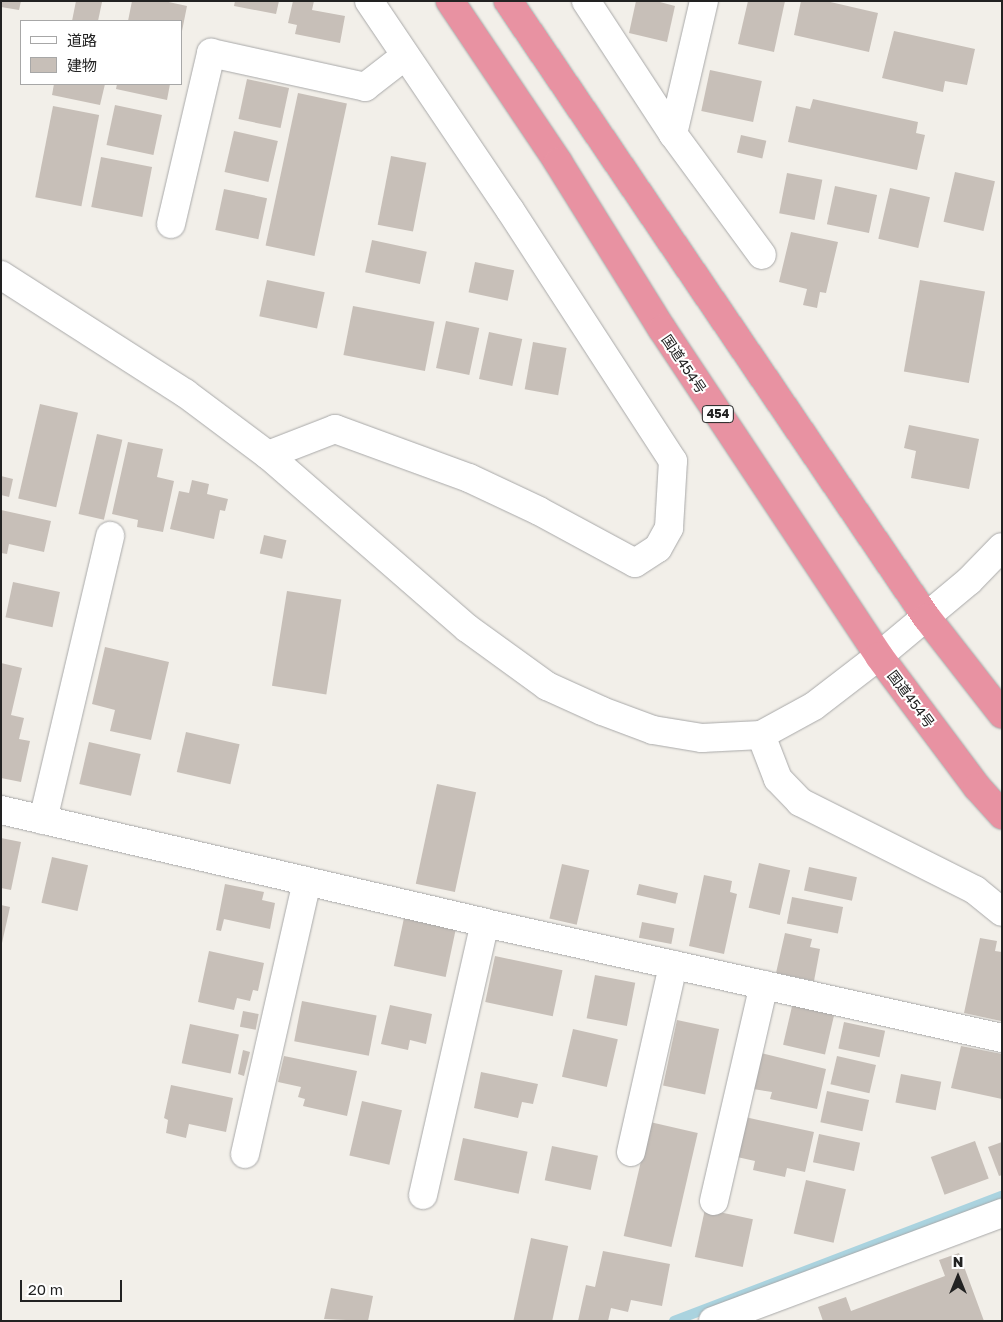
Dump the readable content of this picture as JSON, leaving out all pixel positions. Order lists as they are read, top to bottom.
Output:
{
  "streets": {
    "highway": ["国道454号", "454"]
  },
  "legend": ["道路", "建物"],
  "scale_bar": "20 m",
  "north": "top"
}
